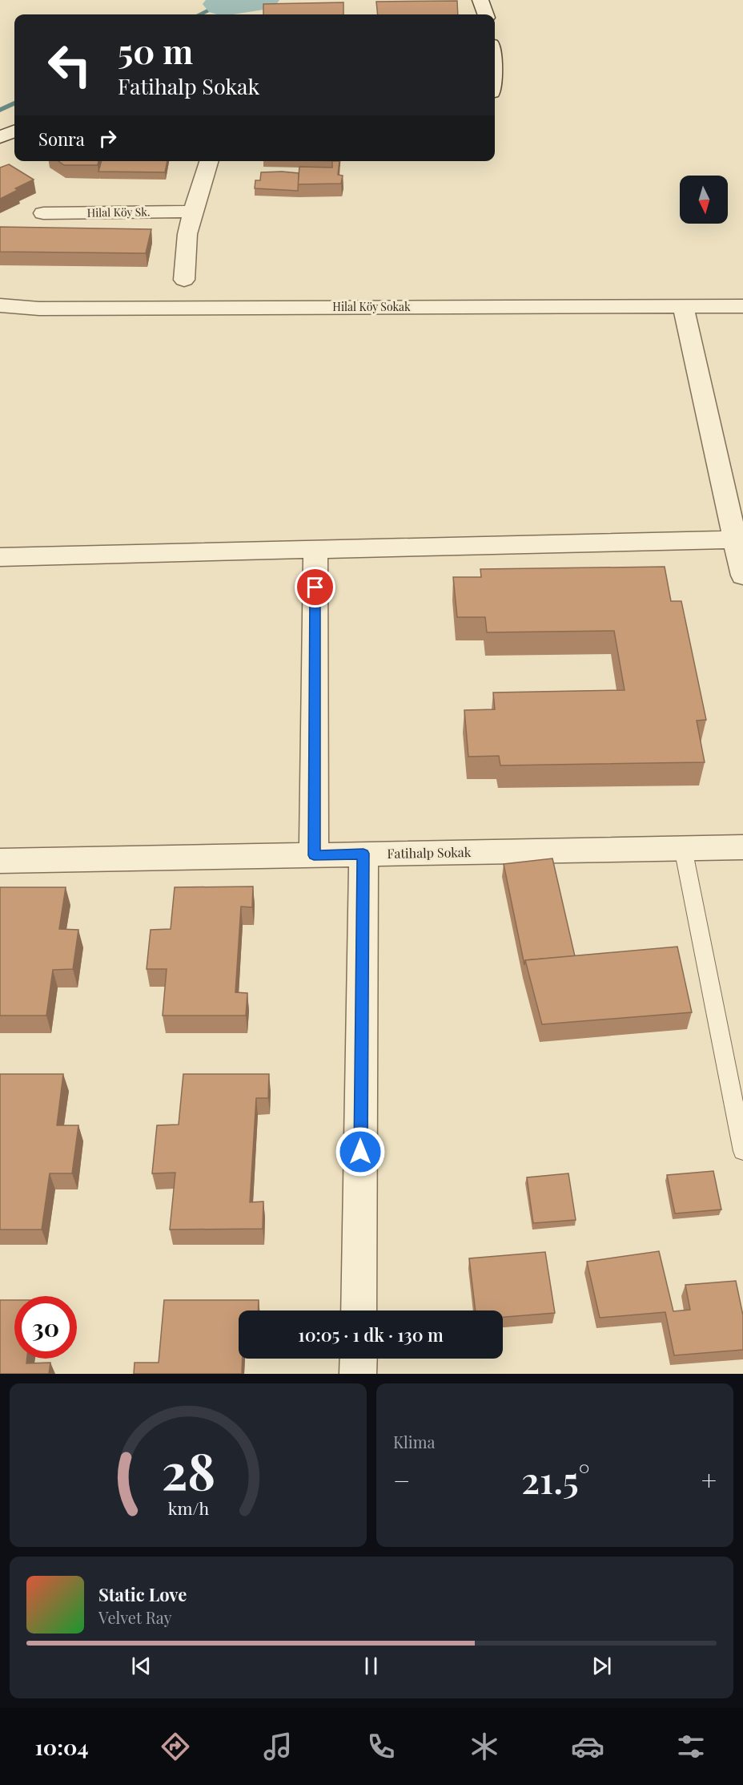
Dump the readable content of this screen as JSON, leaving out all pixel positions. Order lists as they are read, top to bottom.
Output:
{
  "streets": {
    "street": ["Hilal Köy Sk.", "Hilal Köy Sokak", "Fatihalp Sokak"]
  },
  "north": "bottom",
  "page": {
    "turn": ["50 m", "Fatihalp Sokak"],
    "then": "Sonra",
    "limit": "30",
    "trip": "10:05 · 1 dk · 130 m",
    "tile": "Klima",
    "heat": ["−", "21.5°", "+"],
    "song": ["Static Love", "Velvet Ray"],
    "tabs": "10:04",
    "gauge": ["28", "km/h"]
  }
}
